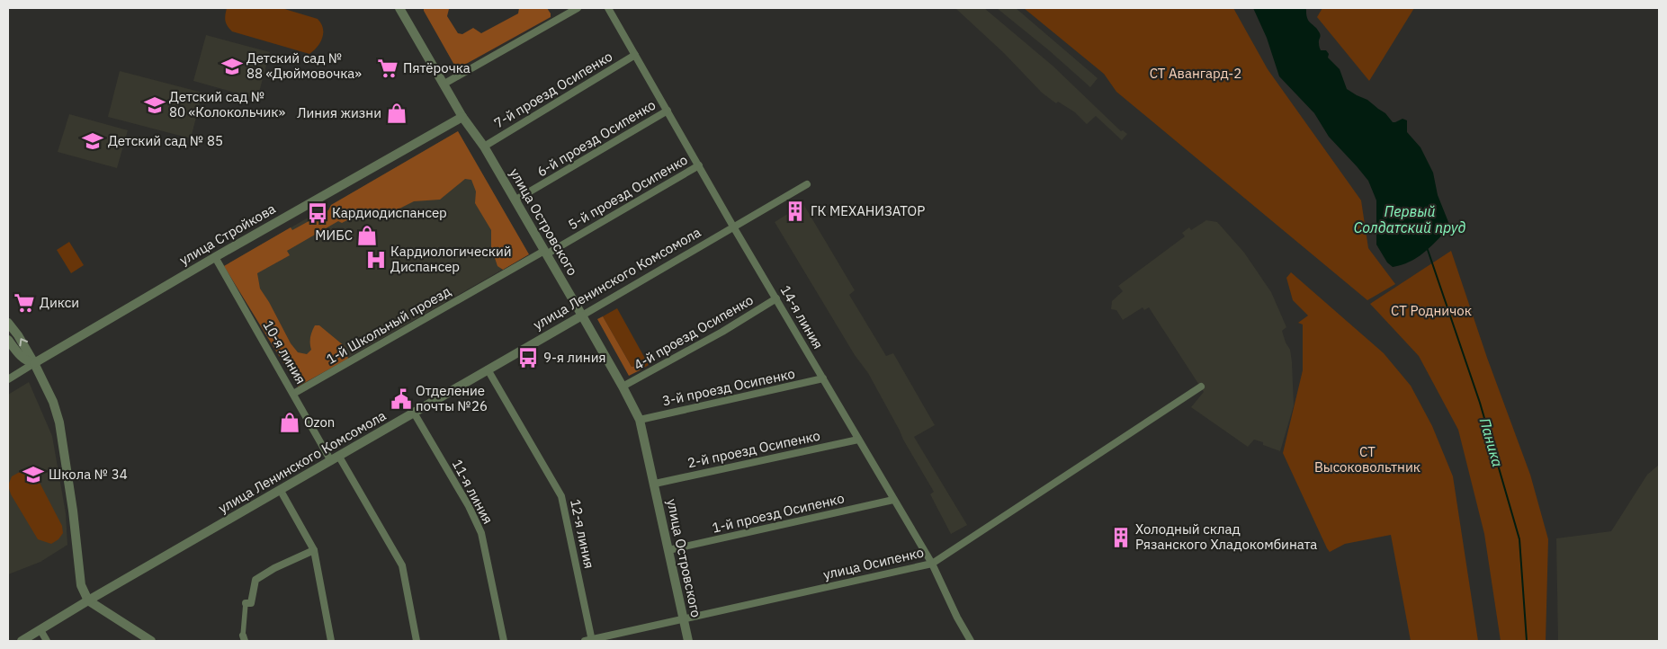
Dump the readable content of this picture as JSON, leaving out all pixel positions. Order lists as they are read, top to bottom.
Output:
{
  "streets": {
    "street": [
      "7-й проезд Осипенко",
      "6-й проезд Осипенко",
      "5-й проезд Осипенко",
      "улица Островского",
      "улица Стройкова",
      "улица Ленинского Комсомола",
      "14-я линия",
      "1-й Школьный проезд",
      "4-й проезд Осипенко",
      "10-я линия",
      "3-й проезд Осипенко",
      "2-й проезд Осипенко",
      "11-я линия",
      "1-й проезд Осипенко",
      "12-я линия",
      "улица Осипенко"
    ]
  },
  "crossings": [
    ["7-й проезд Осипенко", "улица Островского"],
    ["7-й проезд Осипенко", "14-я линия"],
    ["6-й проезд Осипенко", "улица Островского"],
    ["6-й проезд Осипенко", "14-я линия"],
    ["5-й проезд Осипенко", "улица Островского"],
    ["5-й проезд Осипенко", "14-я линия"],
    ["5-й проезд Осипенко", "1-й Школьный проезд"],
    ["улица Островского", "улица Стройкова"],
    ["улица Островского", "улица Ленинского Комсомола"],
    ["улица Островского", "1-й Школьный проезд"],
    ["улица Островского", "4-й проезд Осипенко"],
    ["улица Островского", "3-й проезд Осипенко"],
    ["улица Островского", "2-й проезд Осипенко"],
    ["улица Островского", "1-й проезд Осипенко"],
    ["улица Островского", "улица Осипенко"],
    ["улица Стройкова", "10-я линия"],
    ["улица Ленинского Комсомола", "14-я линия"],
    ["улица Ленинского Комсомола", "10-я линия"],
    ["улица Ленинского Комсомола", "11-я линия"],
    ["улица Ленинского Комсомола", "12-я линия"],
    ["14-я линия", "4-й проезд Осипенко"],
    ["14-я линия", "3-й проезд Осипенко"],
    ["14-я линия", "2-й проезд Осипенко"],
    ["14-я линия", "1-й проезд Осипенко"],
    ["14-я линия", "улица Осипенко"],
    ["1-й Школьный проезд", "10-я линия"],
    ["12-я линия", "улица Осипенко"]
  ],
  "water": ["Первый Солдатский пруд", "Паника"],
  "parks": ["СТ Авангард-2", "СТ Родничок", "СТ Высоковольтник"],
  "places": {
    "school or university": [
      "Детский сад № 88 «Дюймовочка»",
      "Детский сад № 80 «Колокольчик»",
      "Детский сад № 85",
      "Школа № 34"
    ],
    "supermarket": ["Пятёрочка", "Дикси"],
    "shop": ["Линия жизни", "МИБС", "Ozon"],
    "building": ["ГК МЕХАНИЗАТОР", "Холодный склад Рязанского Хладокомбината"],
    "bus stop": ["Кардиодиспансер", "9-я линия"],
    "hospital": ["Кардиологический Диспансер"],
    "public building": ["Отделение почты №26"]
  }
}
